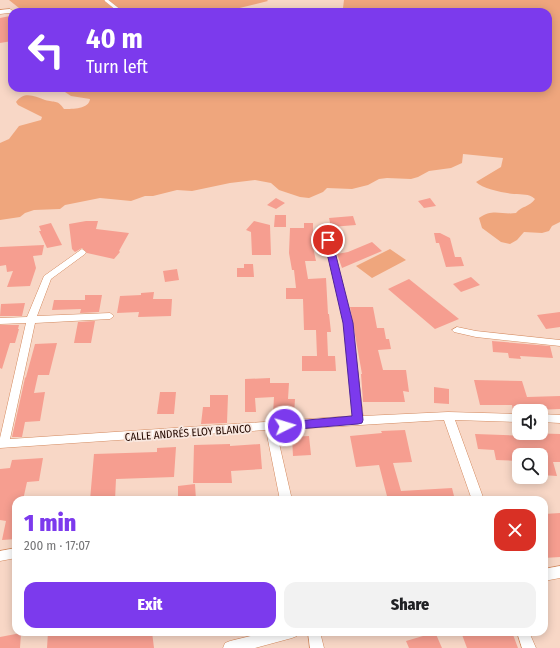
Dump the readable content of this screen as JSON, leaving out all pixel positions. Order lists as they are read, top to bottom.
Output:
{
  "streets": {
    "street": ["CALLE ANDRÉS ELOY BLANCO"]
  },
  "page": {
    "turn": ["40 m", "Turn left"],
    "heading": ["1 min", "200 m · 17:07"],
    "buttons": ["Exit", "Share"]
  }
}
